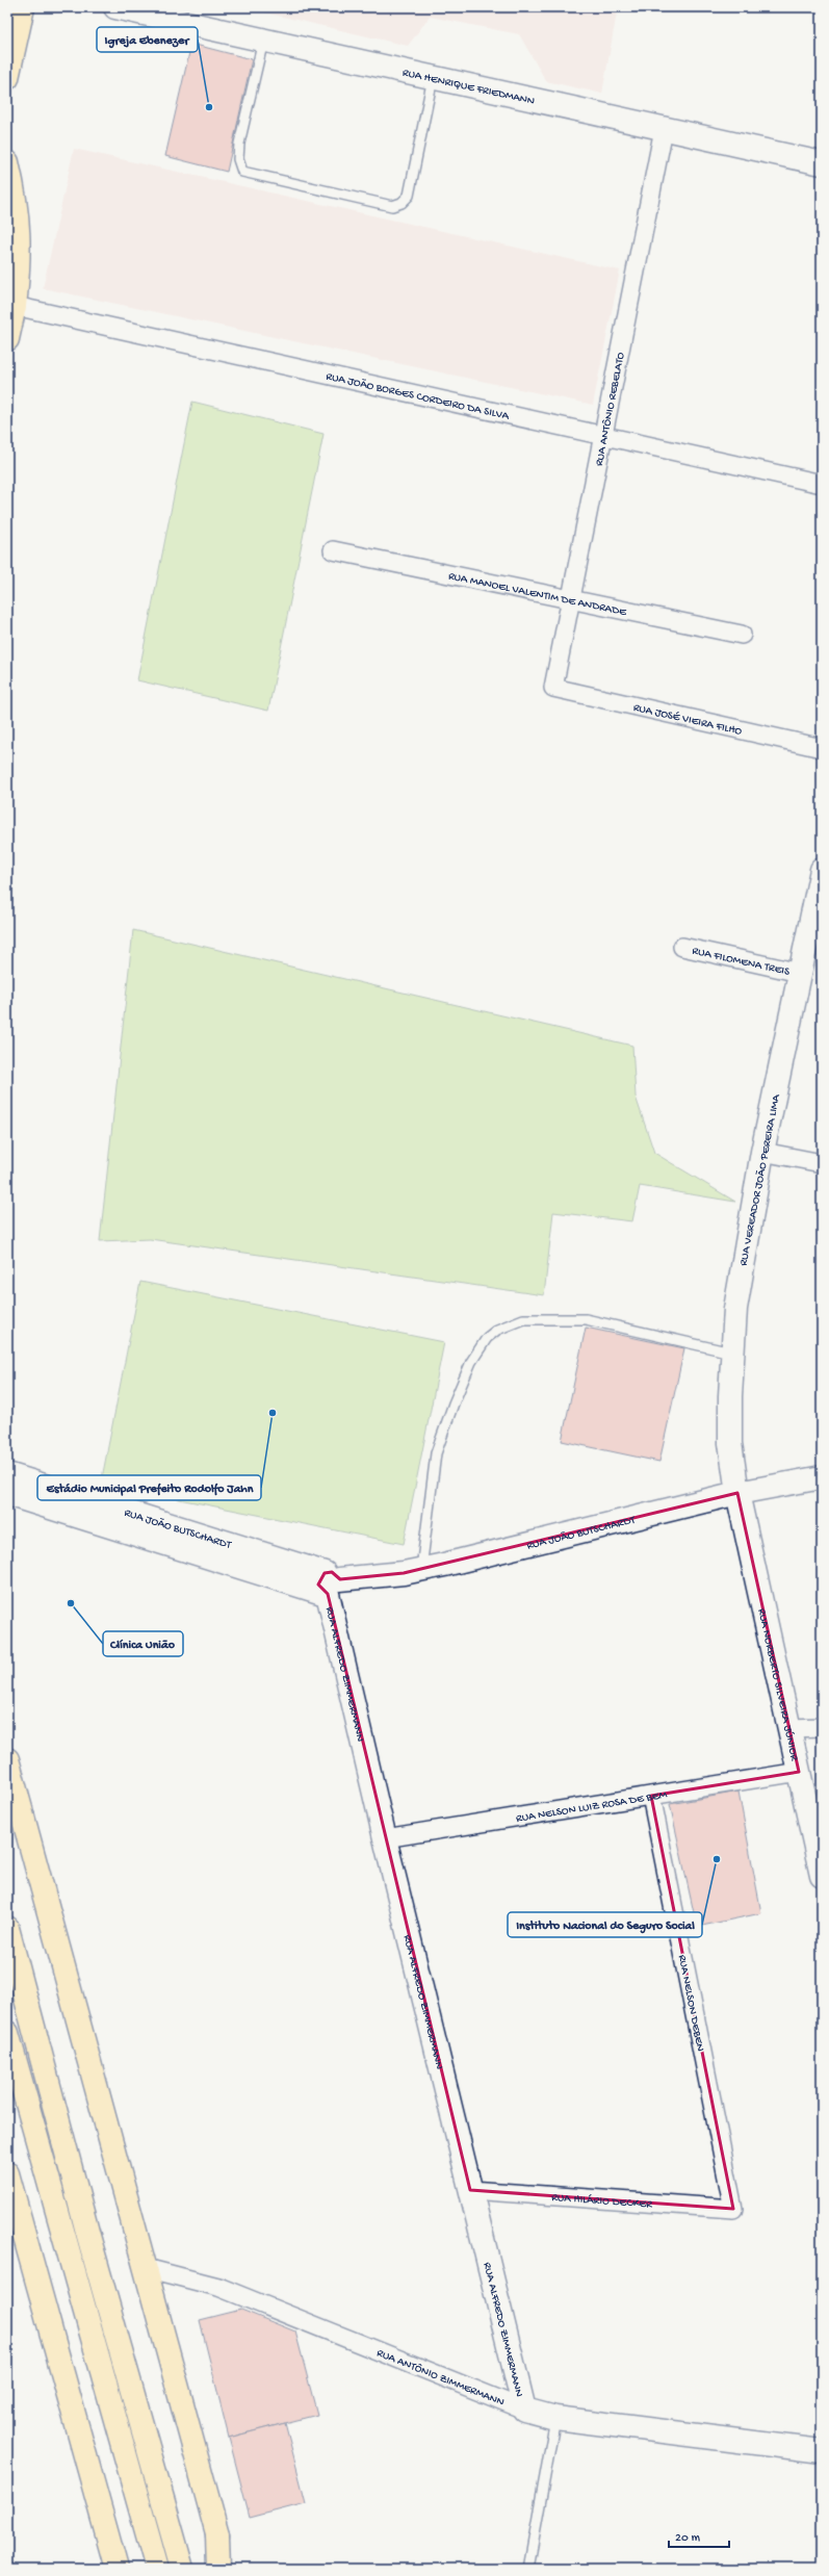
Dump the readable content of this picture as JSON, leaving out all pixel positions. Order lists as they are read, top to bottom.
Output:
{
  "streets": {
    "street": [
      "RUA HENRIQUE FRIEDMANN",
      "RUA JOÃO BORGES CORDEIRO DA SILVA",
      "RUA ANTÔNIO REBELATO",
      "RUA MANOEL VALENTIM DE ANDRADE",
      "RUA JOSÉ VIEIRA FILHO",
      "RUA FILOMENA TREIS",
      "RUA VEREADOR JOÃO PEREIRA LIMA",
      "RUA JOÃO BUTSCHARDT",
      "RUA ALFREDO ZIMMERMANN",
      "RUA NORBERTO SILVEIRA JÚNIOR",
      "RUA NELSON LUIZ ROSA DE BEM",
      "RUA NELSON DEBEN",
      "RUA HILÁRIO DECKER",
      "RUA ANTÔNIO ZIMMERMANN"
    ]
  },
  "crossings": [
    ["RUA HENRIQUE FRIEDMANN", "RUA ANTÔNIO REBELATO"],
    ["RUA JOÃO BORGES CORDEIRO DA SILVA", "RUA ANTÔNIO REBELATO"],
    ["RUA ANTÔNIO REBELATO", "RUA MANOEL VALENTIM DE ANDRADE"],
    ["RUA ANTÔNIO REBELATO", "RUA JOSÉ VIEIRA FILHO"],
    ["RUA FILOMENA TREIS", "RUA VEREADOR JOÃO PEREIRA LIMA"],
    ["RUA VEREADOR JOÃO PEREIRA LIMA", "RUA JOÃO BUTSCHARDT"],
    ["RUA VEREADOR JOÃO PEREIRA LIMA", "RUA NORBERTO SILVEIRA JÚNIOR"],
    ["RUA JOÃO BUTSCHARDT", "RUA ALFREDO ZIMMERMANN"],
    ["RUA JOÃO BUTSCHARDT", "RUA NORBERTO SILVEIRA JÚNIOR"],
    ["RUA ALFREDO ZIMMERMANN", "RUA NELSON LUIZ ROSA DE BEM"],
    ["RUA ALFREDO ZIMMERMANN", "RUA HILÁRIO DECKER"],
    ["RUA ALFREDO ZIMMERMANN", "RUA ANTÔNIO ZIMMERMANN"],
    ["RUA NORBERTO SILVEIRA JÚNIOR", "RUA NELSON LUIZ ROSA DE BEM"],
    ["RUA NELSON LUIZ ROSA DE BEM", "RUA NELSON DEBEN"],
    ["RUA NELSON DEBEN", "RUA HILÁRIO DECKER"]
  ],
  "places": [
    "Igreja Ebenezer",
    "Estádio Municipal Prefeito Rodolfo Jahn",
    "Clínica União",
    "Instituto Nacional do Seguro Social"
  ],
  "scale_bar": "20 m"
}
